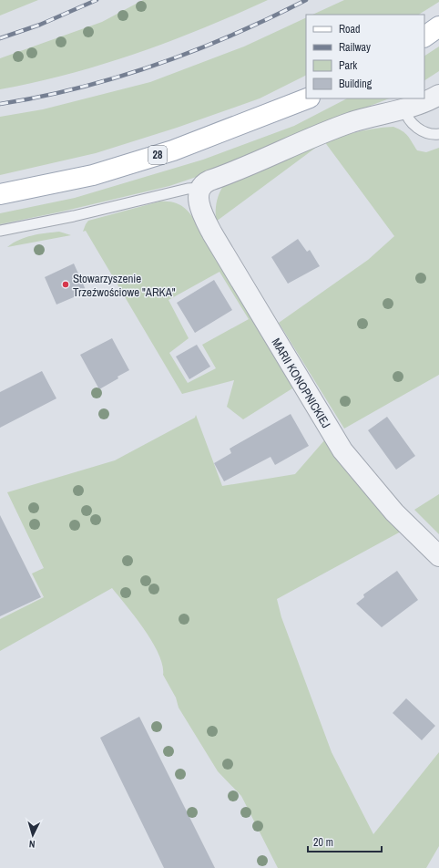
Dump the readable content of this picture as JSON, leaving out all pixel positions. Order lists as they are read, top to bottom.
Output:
{
  "streets": {
    "main road": ["28"],
    "street": ["MARII KONOPNICKIEJ"]
  },
  "places": ["Stowarzyszenie Trzeźwościowe \"ARKA\""],
  "legend": [
    "Road",
    "Railway",
    "Park",
    "Building"
  ],
  "scale_bar": "20 m",
  "north": "bottom"
}
